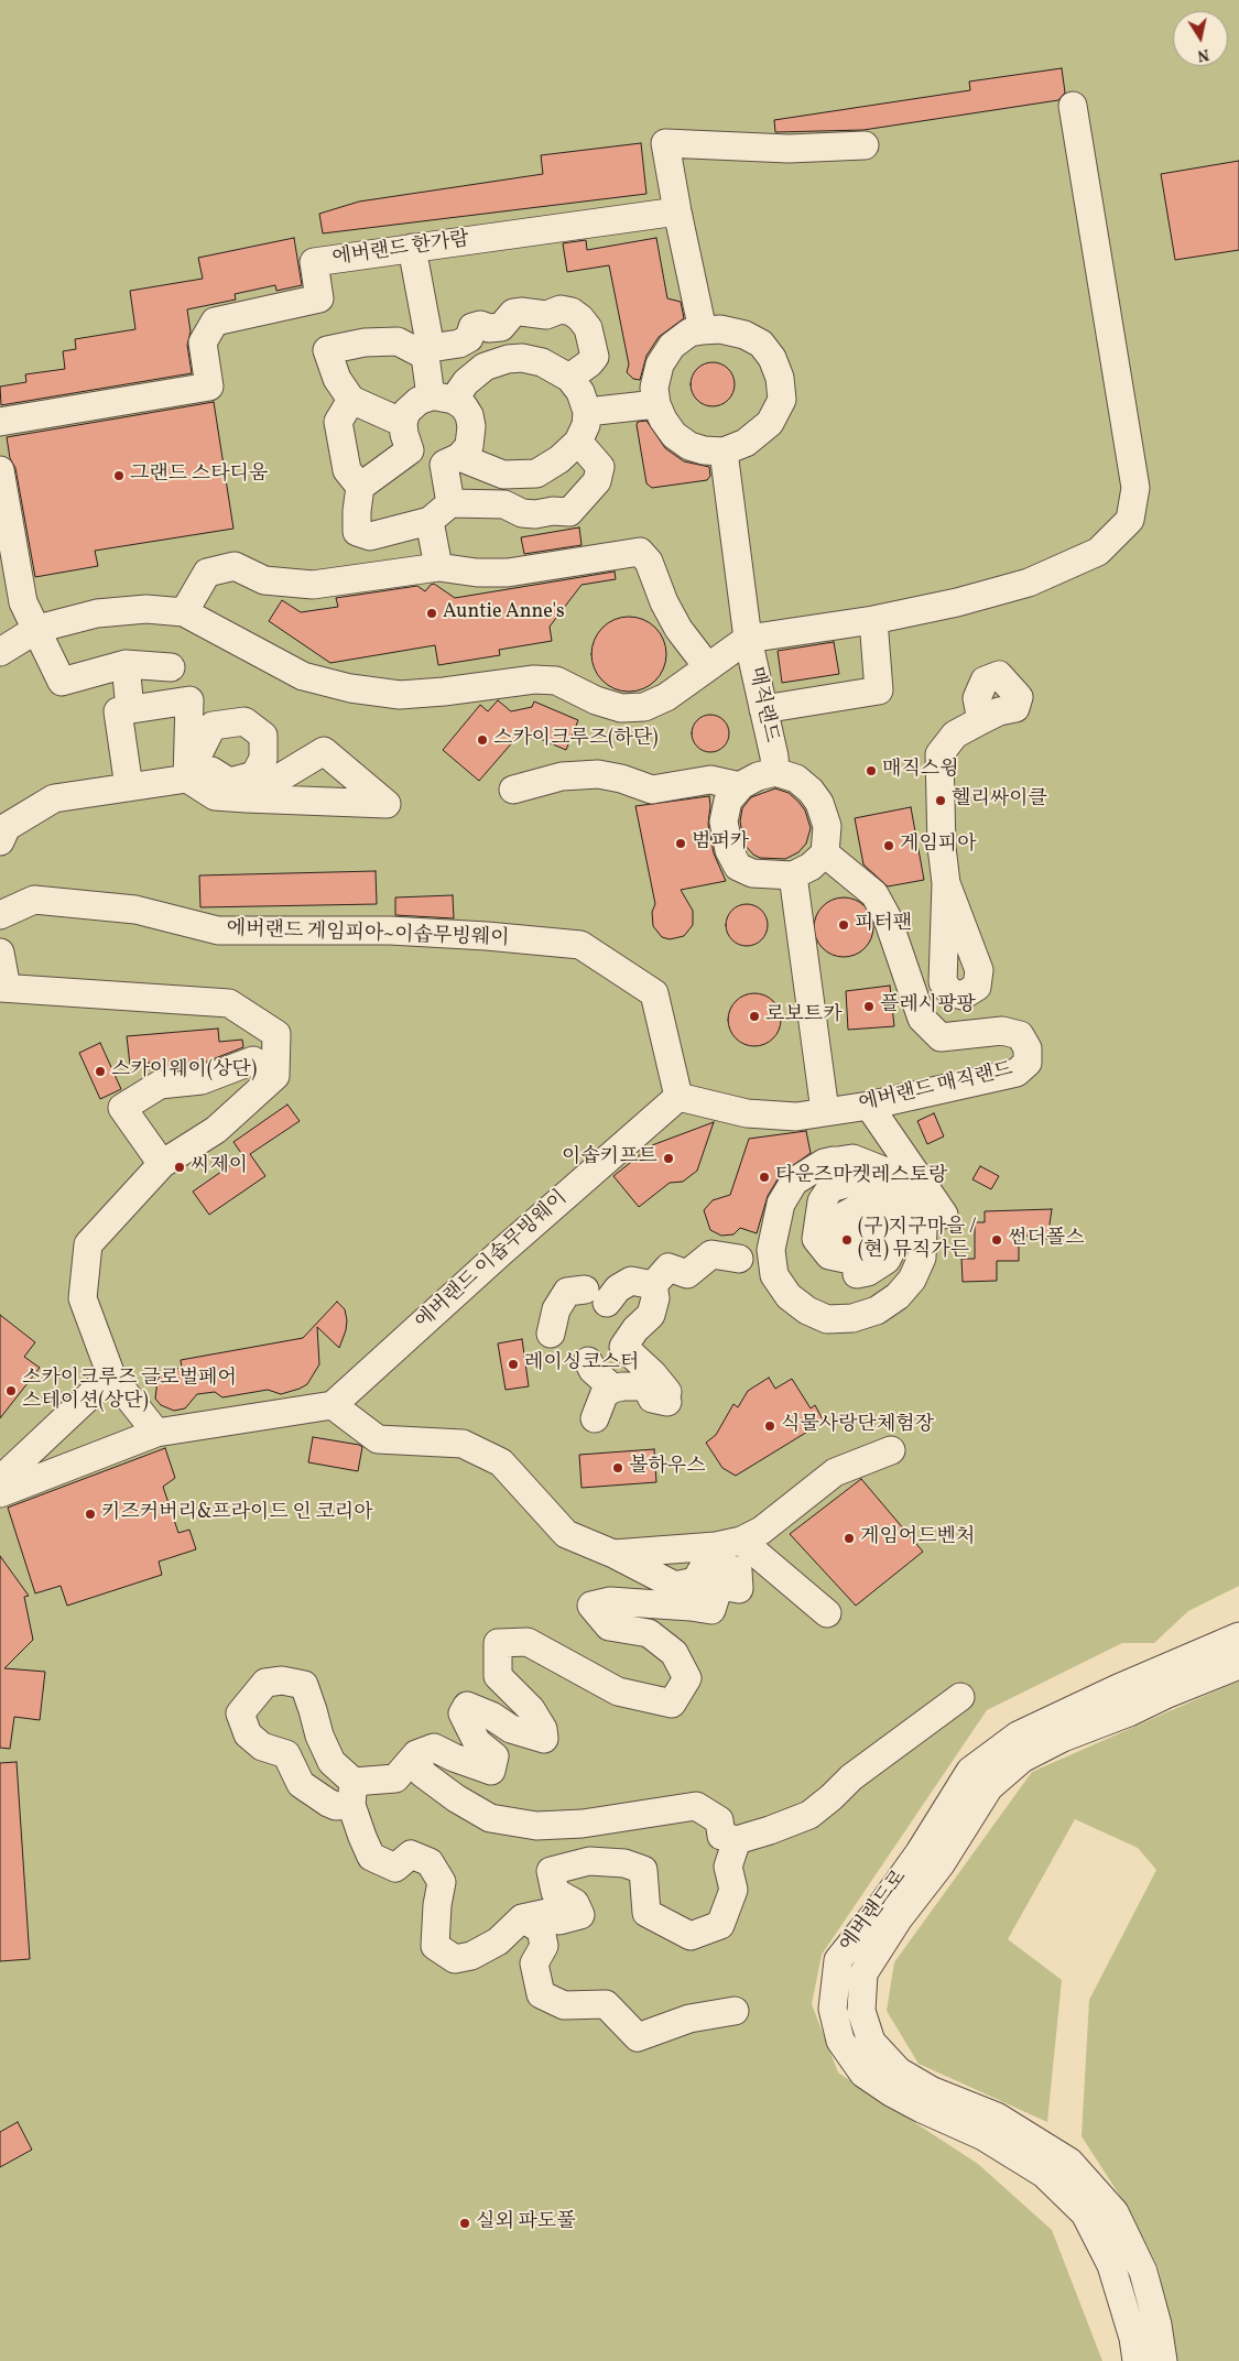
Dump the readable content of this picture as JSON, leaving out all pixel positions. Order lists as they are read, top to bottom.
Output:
{
  "streets": {
    "street": [
      "에버랜드 한가람",
      "매직랜드",
      "에버랜드 게임피아~이솝무빙웨이",
      "에버랜드 매직랜드",
      "에버랜드 이솝무빙웨이",
      "에버랜드로"
    ]
  },
  "crossings": [
    ["매직랜드", "에버랜드 매직랜드"],
    ["에버랜드 게임피아~이솝무빙웨이", "에버랜드 매직랜드"],
    ["에버랜드 게임피아~이솝무빙웨이", "에버랜드 이솝무빙웨이"],
    ["에버랜드 매직랜드", "에버랜드 이솝무빙웨이"]
  ],
  "places": [
    "그랜드 스타디움",
    "Auntie Anne's",
    "스카이크루즈(하단)",
    "매직스윙",
    "헬리싸이클",
    "범퍼카",
    "게임피아",
    "피터팬",
    "플레시팡팡",
    "로보트카",
    "스카이웨이(상단)",
    "이솝키프트",
    "씨제이",
    "타운즈마켓레스토랑",
    "(구)지구마을 / (현) 뮤직가든",
    "썬더폴스",
    "레이싱코스터",
    "스카이크루즈 글로벌페어 스테이션(상단)",
    "식물사랑단체험장",
    "볼하우스",
    "키즈커버리&프라이드 인 코리아",
    "게임어드벤처",
    "실외 파도풀"
  ],
  "north": "bottom"
}
